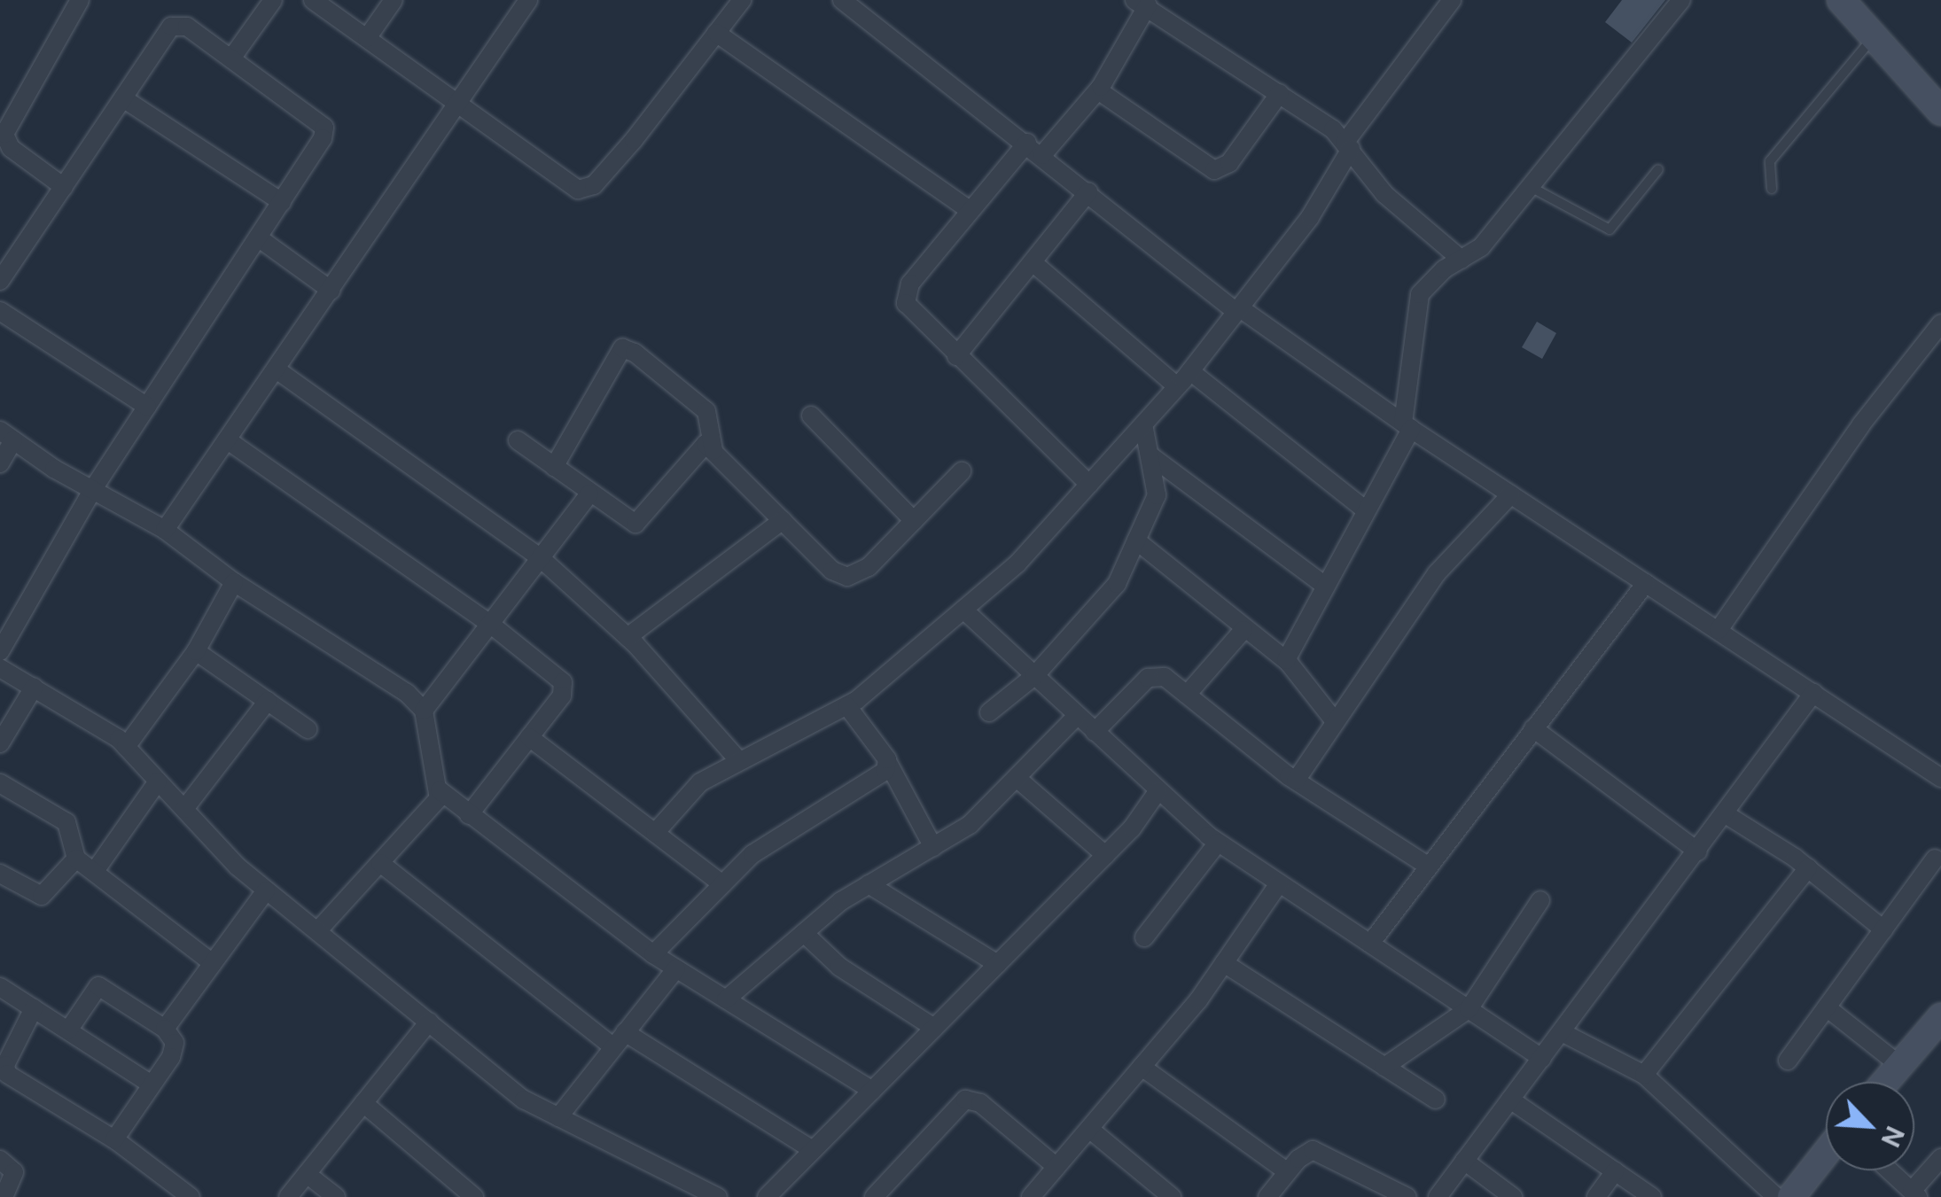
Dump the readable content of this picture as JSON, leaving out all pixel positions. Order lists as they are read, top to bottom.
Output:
{
  "north": "bottom right"
}
